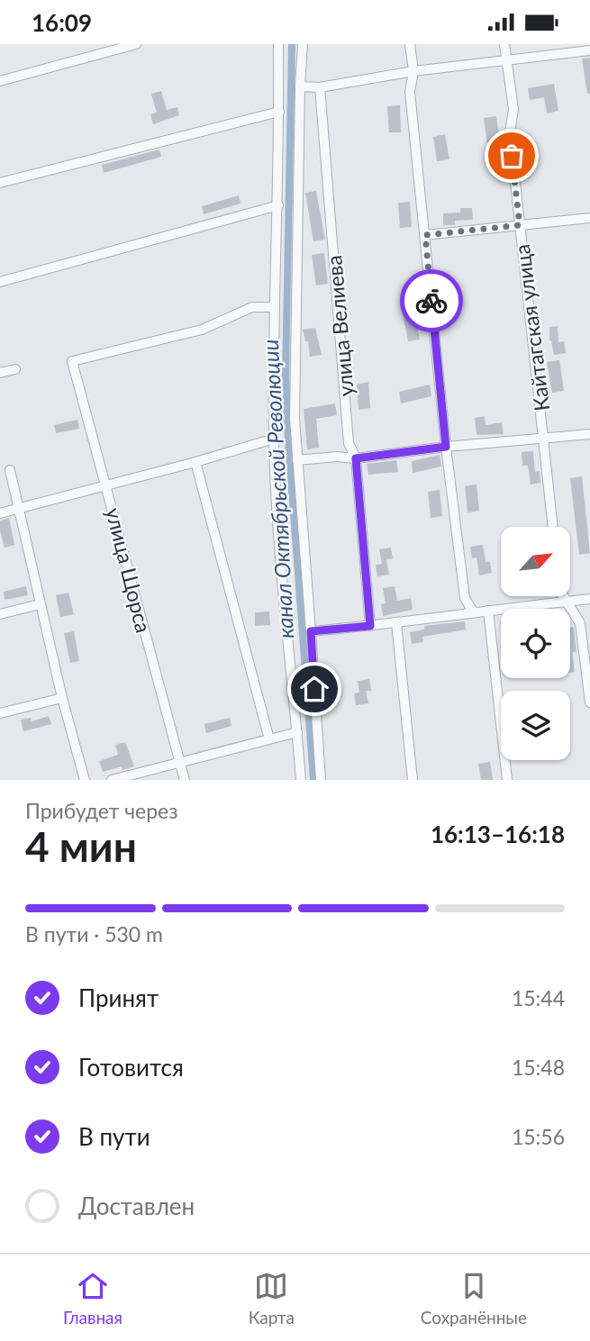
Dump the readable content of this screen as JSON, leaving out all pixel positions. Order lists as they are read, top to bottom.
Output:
{
  "streets": {
    "street": ["улица Велиева", "Кайтагская улица", "улица Щорса"]
  },
  "water": ["канал Октябрьской Революции"],
  "north": "top right",
  "page": {
    "status": "16:09",
    "heading": ["4 мин", "Прибудет через", "16:13–16:18"],
    "bar": "В пути · 530 m",
    "list": [
      ["Принят", "15:44"],
      ["Готовится", "15:48"],
      ["В пути", "15:56"],
      "Доставлен"
    ],
    "tabs": ["Главная", "Карта", "Сохранённые"]
  }
}
